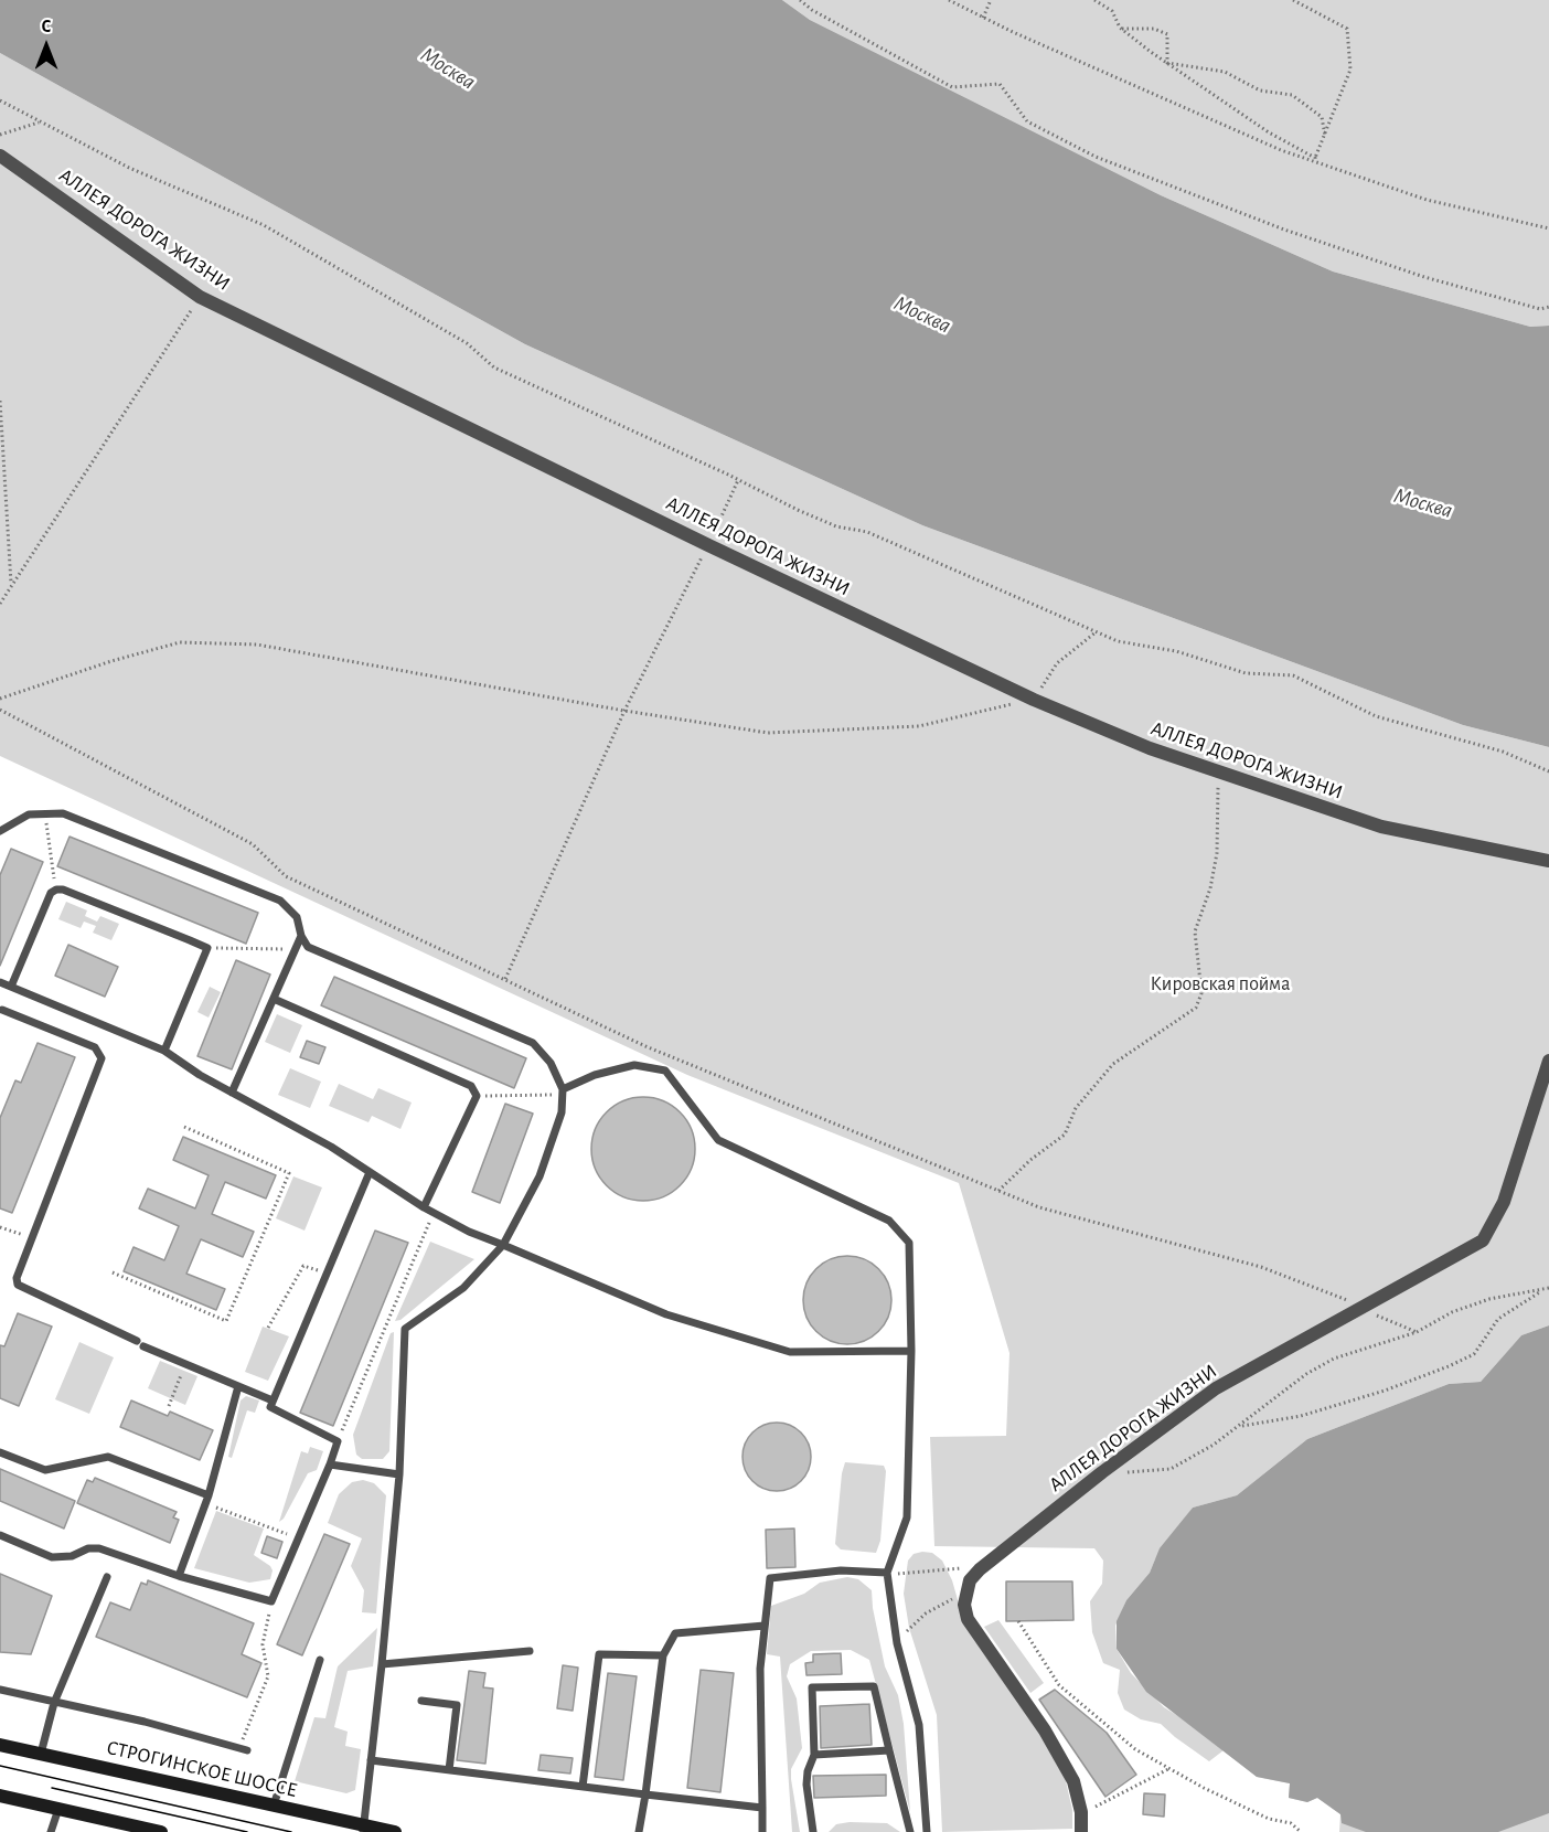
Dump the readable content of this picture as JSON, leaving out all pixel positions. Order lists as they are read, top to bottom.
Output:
{
  "streets": {
    "main road": ["СТРОГИНСКОЕ ШОССЕ"],
    "street": ["АЛЛЕЯ ДОРОГА ЖИЗНИ"]
  },
  "water": ["Москва"],
  "parks": ["Кировская пойма"],
  "north": "top"
}
